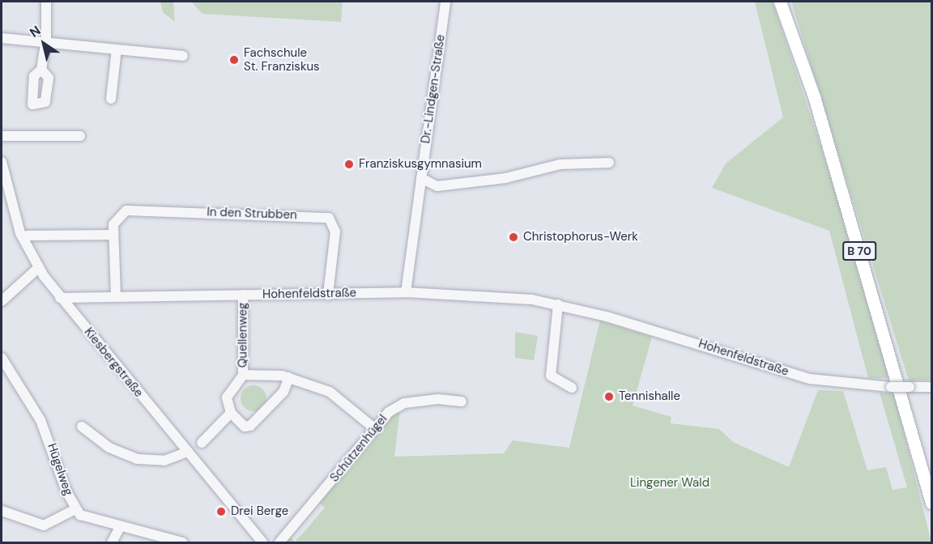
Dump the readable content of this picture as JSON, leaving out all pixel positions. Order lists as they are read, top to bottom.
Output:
{
  "streets": {
    "main road": ["B 70"],
    "street": [
      "Dr.-Lindgen-Straße",
      "In den Strubben",
      "Hohenfeldstraße",
      "Quellenweg",
      "Kiesbergstraße",
      "Schützenhügel",
      "Hügelweg"
    ]
  },
  "crossings": [
    ["Dr.-Lindgen-Straße", "Hohenfeldstraße"],
    ["In den Strubben", "Hohenfeldstraße"],
    ["Hohenfeldstraße", "Quellenweg"],
    ["Hohenfeldstraße", "Kiesbergstraße"],
    ["Quellenweg", "Schützenhügel"]
  ],
  "parks": ["Lingener Wald"],
  "places": [
    "Fachschule St. Franziskus",
    "Franziskusgymnasium",
    "Christophorus-Werk",
    "Tennishalle",
    "Drei Berge"
  ],
  "north": "top left"
}
